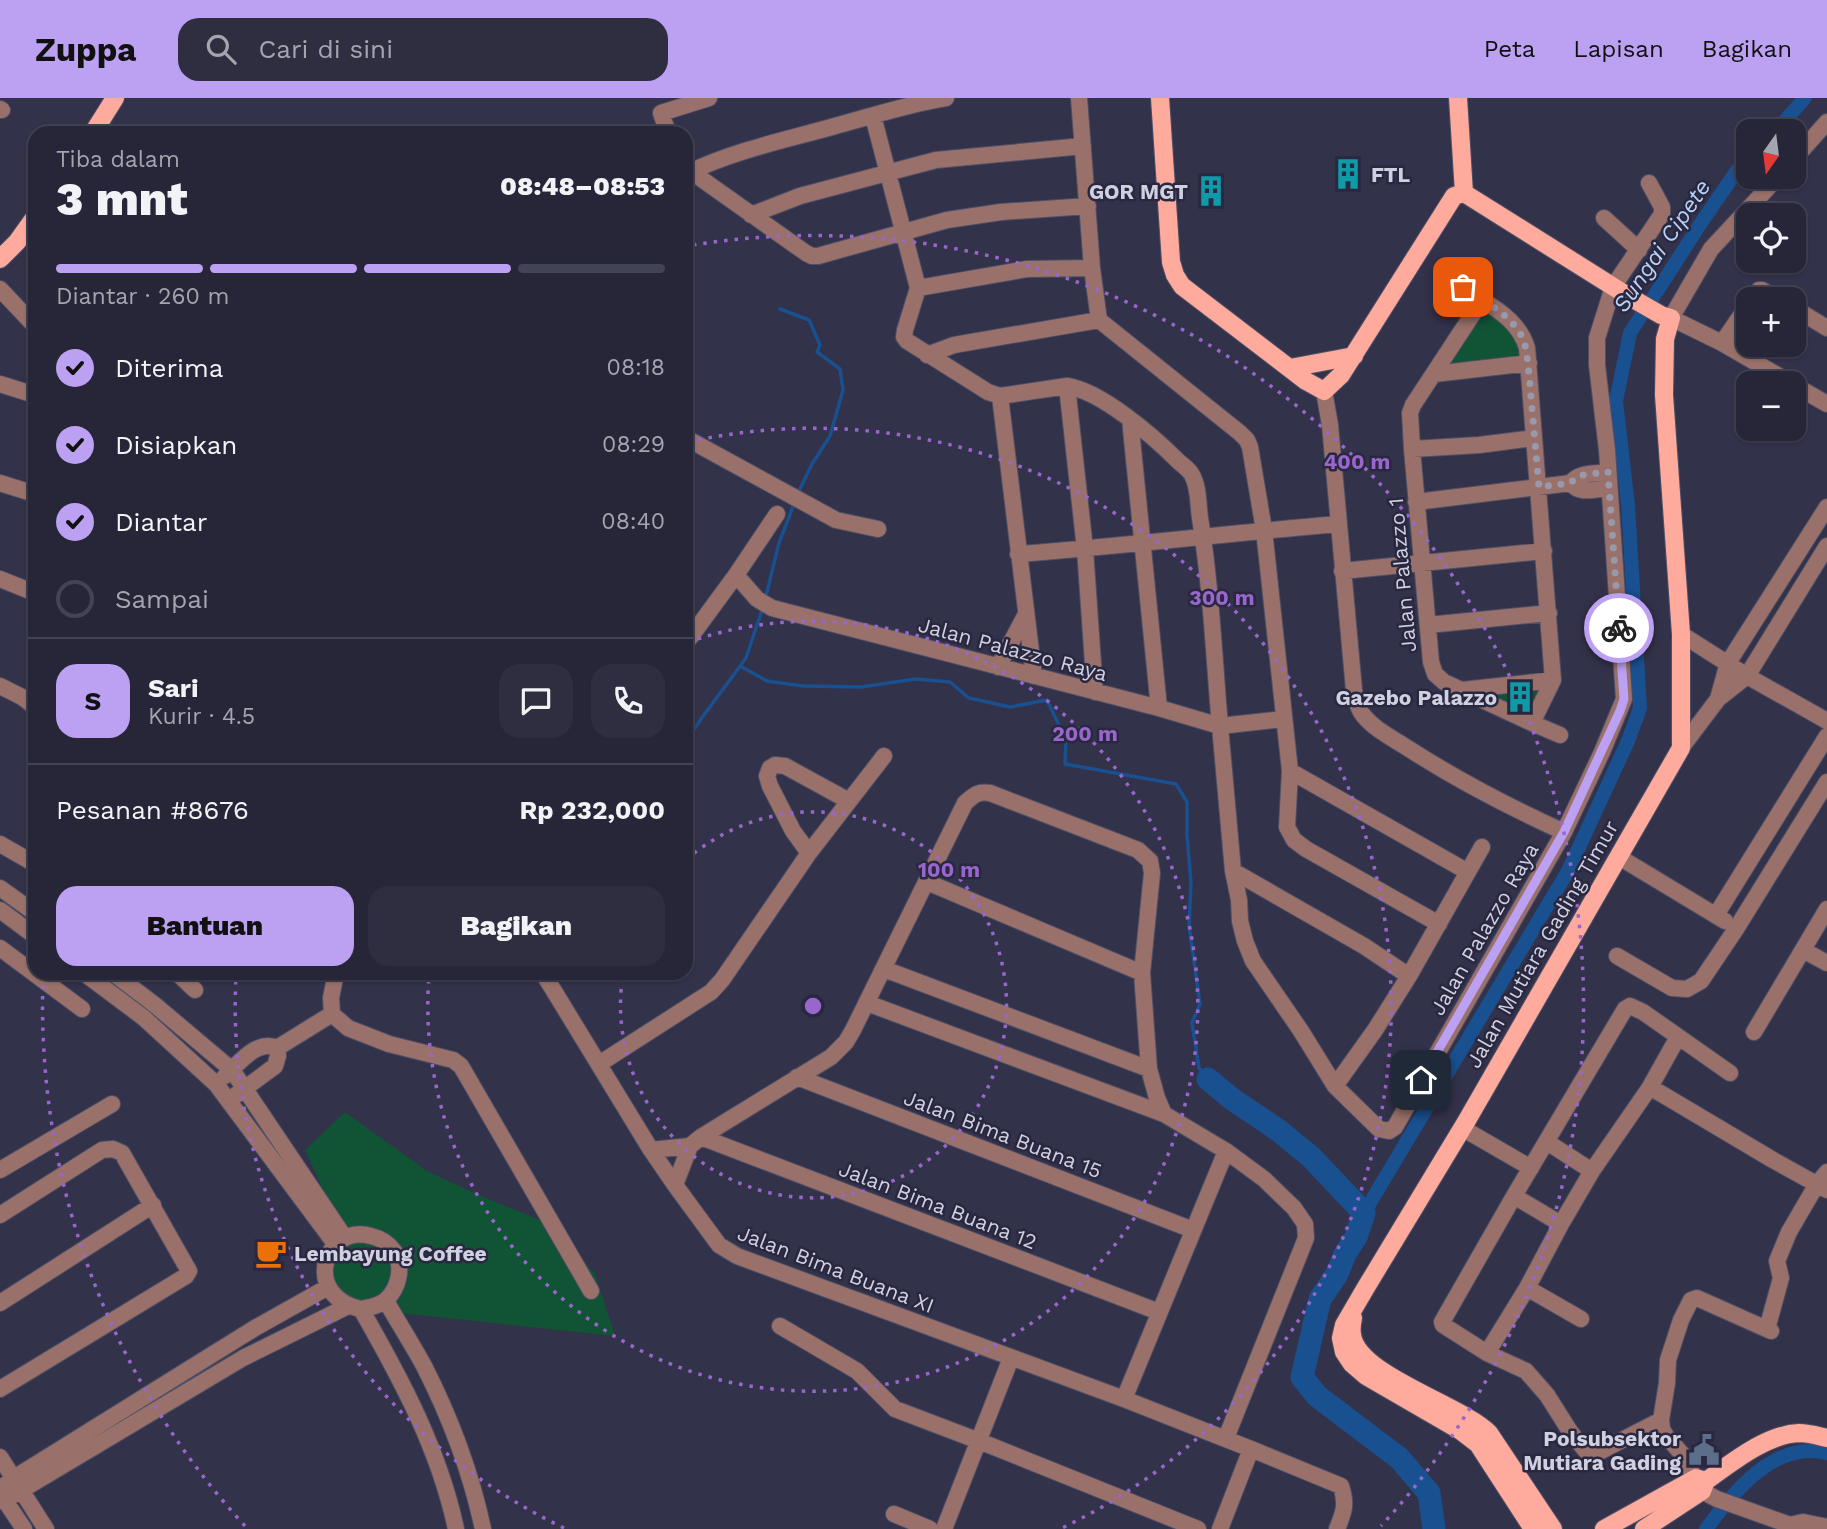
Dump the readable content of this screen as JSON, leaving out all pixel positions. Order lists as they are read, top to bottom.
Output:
{
  "streets": {
    "main road": ["Jalan Mutiara Gading Timur"],
    "street": [
      "Jalan Palazzo 1",
      "Jalan Palazzo Raya",
      "Jalan Bima Buana 15",
      "Jalan Bima Buana 12",
      "Jalan Bima Buana XI"
    ]
  },
  "water": ["Sungai Cipete"],
  "places": {
    "building": ["FTL", "GOR MGT", "Gazebo Palazzo"],
    "cafe": ["Lembayung Coffee"],
    "public building": ["Polsubsektor Mutiara Gading"]
  },
  "north": "bottom",
  "page": {
    "header": "Zuppa",
    "search": "Cari di sini",
    "nav": ["Peta", "Lapisan", "Bagikan"],
    "map_buttons": ["+", "−"],
    "heading": ["3 mnt", "Tiba dalam", "08:48–08:53"],
    "panel": [
      "Sari",
      "Kurir · 4.5",
      "Pesanan #8676",
      "Rp 232,000"
    ],
    "bar": "Diantar · 260 m",
    "list": [
      ["Diterima", "08:18"],
      ["Disiapkan", "08:29"],
      ["Diantar", "08:40"],
      "Sampai"
    ],
    "round": "S",
    "buttons": ["Bantuan", "Bagikan"]
  },
  "rings": [
    "400 m",
    "300 m",
    "200 m",
    "100 m"
  ]
}
